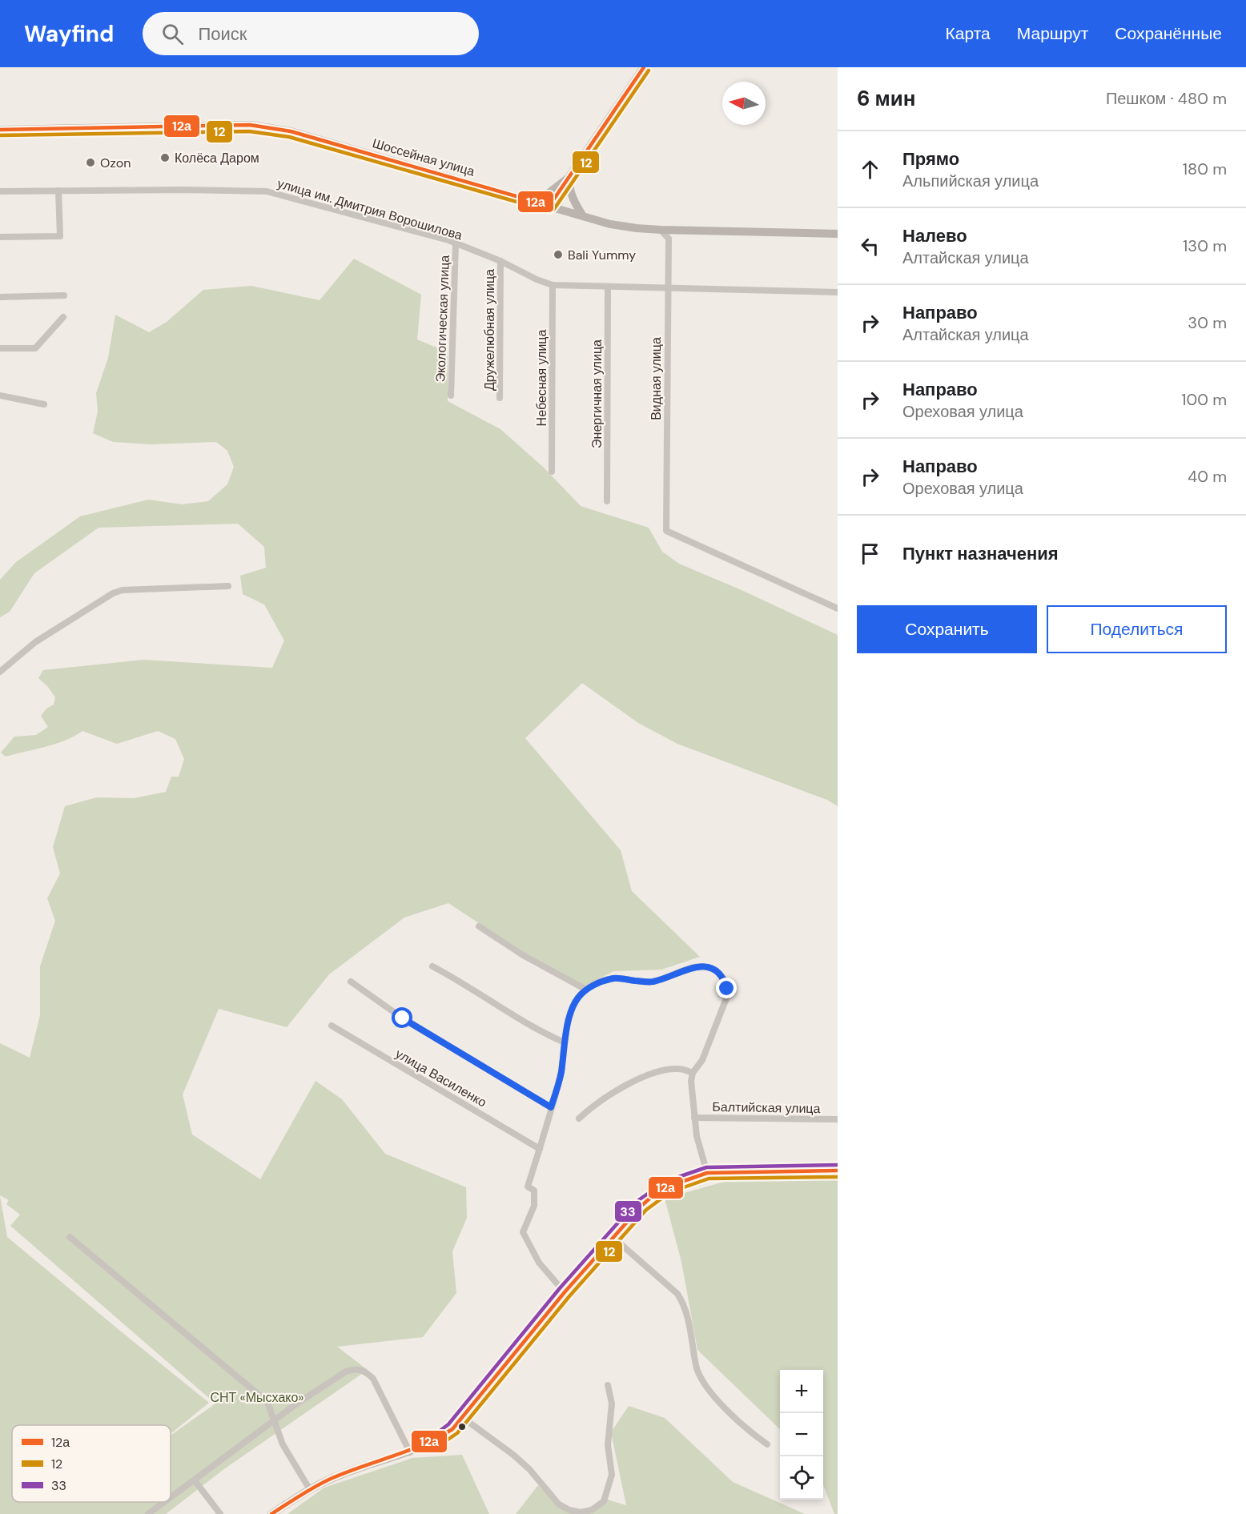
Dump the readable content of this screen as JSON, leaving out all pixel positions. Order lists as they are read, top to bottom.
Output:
{
  "streets": {
    "street": [
      "Шоссейная улица",
      "улица им. Дмитрия Ворошилова",
      "Экологическая улица",
      "Дружелюбная улица",
      "Небесная улица",
      "Видная улица",
      "Энергичная улица",
      "улица Василенко",
      "Балтийская улица"
    ]
  },
  "crossings": [
    ["Шоссейная улица", "Видная улица"],
    ["улица им. Дмитрия Ворошилова", "Экологическая улица"],
    ["улица им. Дмитрия Ворошилова", "Дружелюбная улица"],
    ["улица им. Дмитрия Ворошилова", "Небесная улица"],
    ["улица им. Дмитрия Ворошилова", "Видная улица"],
    ["улица им. Дмитрия Ворошилова", "Энергичная улица"]
  ],
  "parks": ["СНТ «Мысхако»"],
  "places": ["Колёса Даром", "Ozon", "Bali Yummy"],
  "lines": ["transit line 12а", "transit line 12", "transit line 33"],
  "legend": ["12а", "12", "33"],
  "north": "left",
  "page": {
    "header": "Wayfind",
    "search": "Поиск",
    "nav": ["Карта", "Маршрут", "Сохранённые"],
    "heading": ["6 мин", "Пешком · 480 m"],
    "list": [
      ["Прямо", "Альпийская улица", "180 m"],
      ["Налево", "Алтайская улица", "130 m"],
      ["Направо", "Алтайская улица", "30 m"],
      ["Направо", "Ореховая улица", "100 m"],
      ["Направо", "Ореховая улица", "40 m"],
      "Пункт назначения"
    ],
    "buttons": ["Сохранить", "Поделиться"],
    "map_buttons": ["+", "−"]
  }
}
